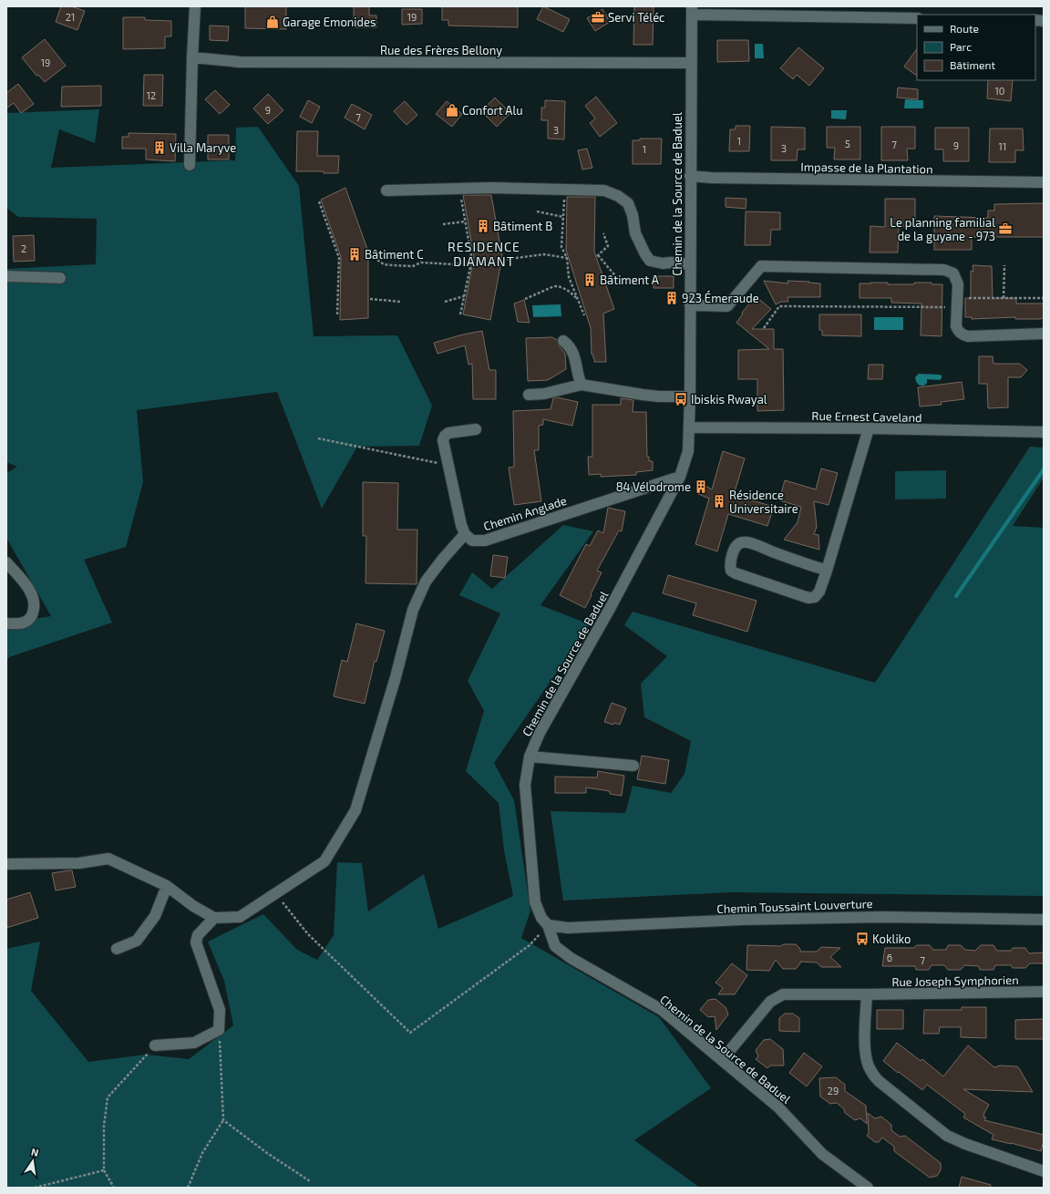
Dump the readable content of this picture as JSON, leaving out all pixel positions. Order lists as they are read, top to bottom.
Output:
{
  "streets": {
    "street": [
      "Rue des Frères Bellony",
      "Impasse de la Plantation",
      "Chemin de la Source de Baduel",
      "Rue Ernest Caveland",
      "Chemin Anglade",
      "Chemin Toussaint Louverture",
      "Rue Joseph Symphorien"
    ]
  },
  "crossings": [
    ["Rue des Frères Bellony", "Chemin de la Source de Baduel"],
    ["Impasse de la Plantation", "Chemin de la Source de Baduel"],
    ["Chemin de la Source de Baduel", "Rue Ernest Caveland"],
    ["Chemin de la Source de Baduel", "Chemin Anglade"],
    ["Chemin de la Source de Baduel", "Chemin Toussaint Louverture"],
    ["Chemin de la Source de Baduel", "Rue Joseph Symphorien"]
  ],
  "districts": ["RESIDENCE DIAMANT"],
  "places": {
    "office": ["Servi Téléc", "Le planning familial de la guyane - 973"],
    "shop": ["Garage Emonides", "Confort Alu"],
    "building": [
      "Villa Maryve",
      "Bâtiment B",
      "Bâtiment C",
      "Bâtiment A",
      "923 Émeraude",
      "84 Vélodrome",
      "Résidence Universitaire"
    ],
    "bus stop": ["Ibiskis Rwayal", "Kokliko"]
  },
  "house_numbers": [
    "21",
    "19",
    "19",
    "10",
    "12",
    "9",
    "7",
    "3",
    "1",
    "5",
    "7",
    "9",
    "11",
    "3",
    "1",
    "2",
    "6",
    "7",
    "29"
  ],
  "legend": ["Route", "Parc", "Bâtiment"],
  "north": "top"
}
